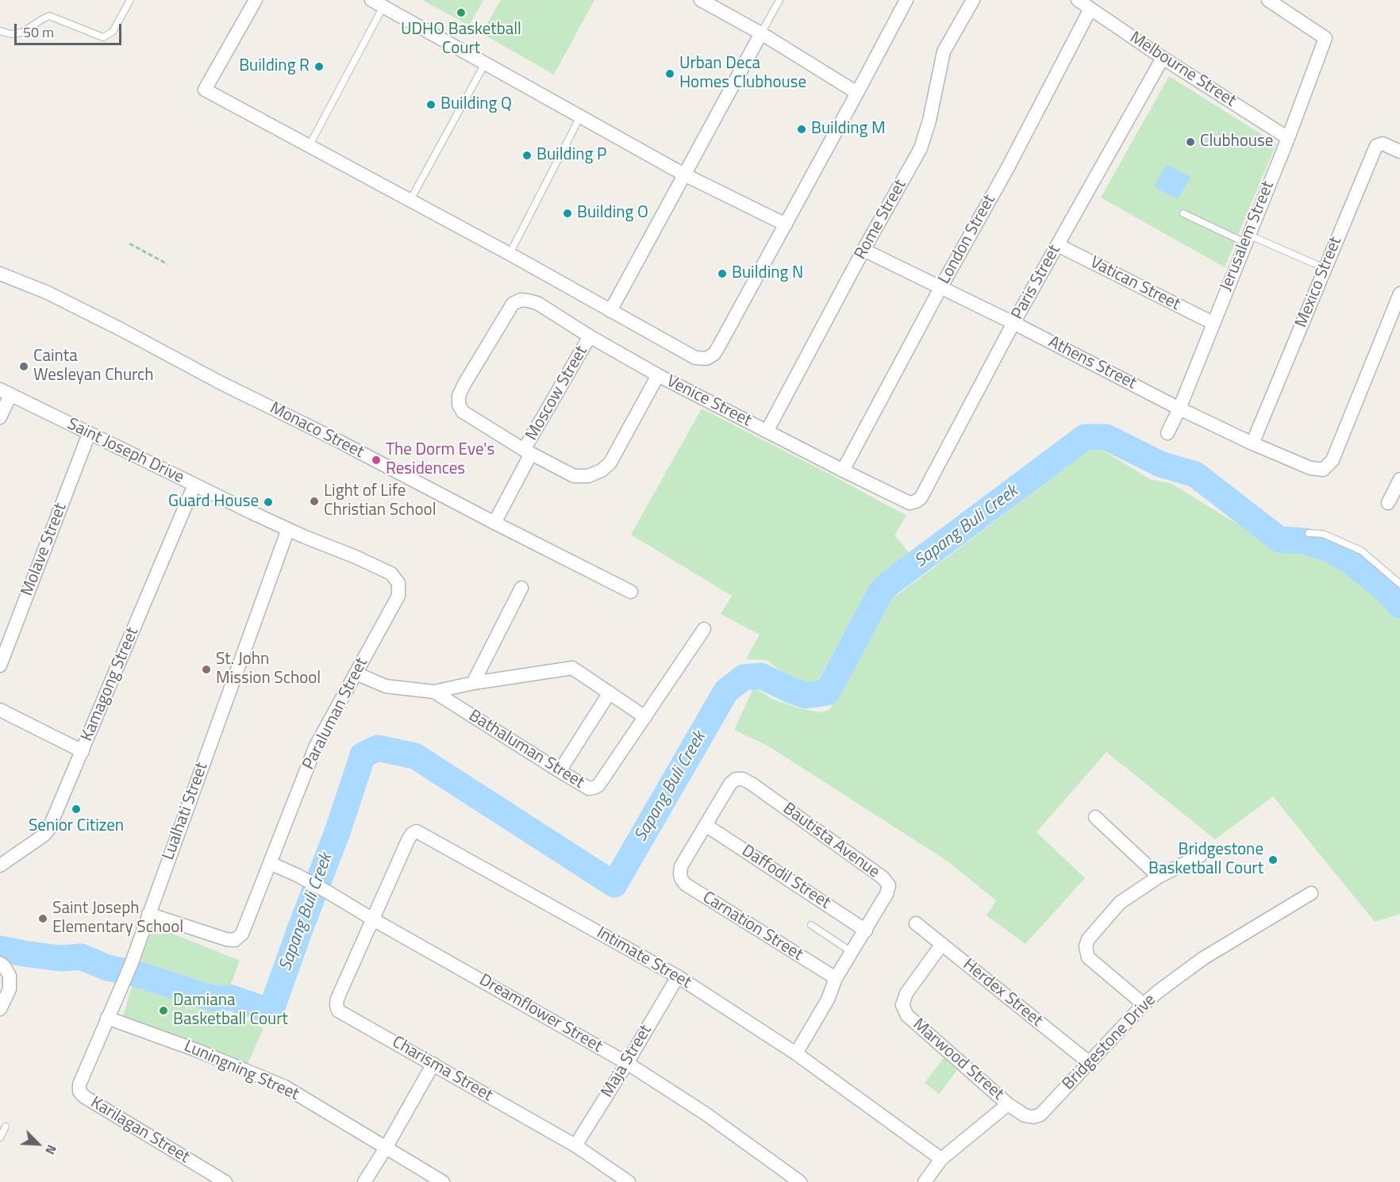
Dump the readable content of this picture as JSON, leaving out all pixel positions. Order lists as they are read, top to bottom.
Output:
{
  "streets": {
    "street": [
      "Melbourne Street",
      "Rome Street",
      "Jerusalem Street",
      "London Street",
      "Paris Street",
      "Mexico Street",
      "Vatican Street",
      "Athens Street",
      "Moscow Street",
      "Venice Street",
      "Monaco Street",
      "Saint Joseph Drive",
      "Molave Street",
      "Kamagong Street",
      "Paraluman Street",
      "Bathaluman Street",
      "Lualhati Street",
      "Bautista Avenue",
      "Daffodil Street",
      "Carnation Street",
      "Intimate Street",
      "Herdex Street",
      "Dreamflower Street",
      "Bridgestone Drive",
      "Marwood Street",
      "Maja Street",
      "Charisma Street",
      "Luningning Street",
      "Karilagan Street"
    ]
  },
  "crossings": [
    ["Melbourne Street", "Jerusalem Street"],
    ["Melbourne Street", "London Street"],
    ["Melbourne Street", "Paris Street"],
    ["Rome Street", "Athens Street"],
    ["Rome Street", "Venice Street"],
    ["Jerusalem Street", "Vatican Street"],
    ["Jerusalem Street", "Athens Street"],
    ["London Street", "Athens Street"],
    ["London Street", "Venice Street"],
    ["Paris Street", "Vatican Street"],
    ["Paris Street", "Athens Street"],
    ["Paris Street", "Venice Street"],
    ["Mexico Street", "Athens Street"],
    ["Moscow Street", "Venice Street"],
    ["Moscow Street", "Monaco Street"],
    ["Saint Joseph Drive", "Molave Street"],
    ["Saint Joseph Drive", "Kamagong Street"],
    ["Saint Joseph Drive", "Paraluman Street"],
    ["Paraluman Street", "Bathaluman Street"],
    ["Paraluman Street", "Lualhati Street"],
    ["Paraluman Street", "Dreamflower Street"],
    ["Lualhati Street", "Luningning Street"],
    ["Lualhati Street", "Karilagan Street"],
    ["Bautista Avenue", "Daffodil Street"],
    ["Bautista Avenue", "Carnation Street"],
    ["Bautista Avenue", "Intimate Street"],
    ["Daffodil Street", "Carnation Street"],
    ["Intimate Street", "Dreamflower Street"],
    ["Intimate Street", "Maja Street"],
    ["Intimate Street", "Charisma Street"],
    ["Herdex Street", "Bridgestone Drive"],
    ["Herdex Street", "Marwood Street"],
    ["Dreamflower Street", "Maja Street"],
    ["Dreamflower Street", "Charisma Street"],
    ["Bridgestone Drive", "Marwood Street"],
    ["Maja Street", "Charisma Street"]
  ],
  "water": ["Sapang Buli Creek"],
  "places": [
    "UDHO Basketball Court",
    "Building R",
    "Urban Deca Homes Clubhouse",
    "Building Q",
    "Building M",
    "Clubhouse",
    "Building P",
    "Building O",
    "Building N",
    "Cainta Wesleyan Church",
    "The Dorm Eve's Residences",
    "Light of Life Christian School",
    "Guard House",
    "St. John Mission School",
    "Senior Citizen",
    "Bridgestone Basketball Court",
    "Saint Joseph Elementary School",
    "Damiana Basketball Court"
  ],
  "scale_bar": "50 m",
  "north": "bottom right"
}
